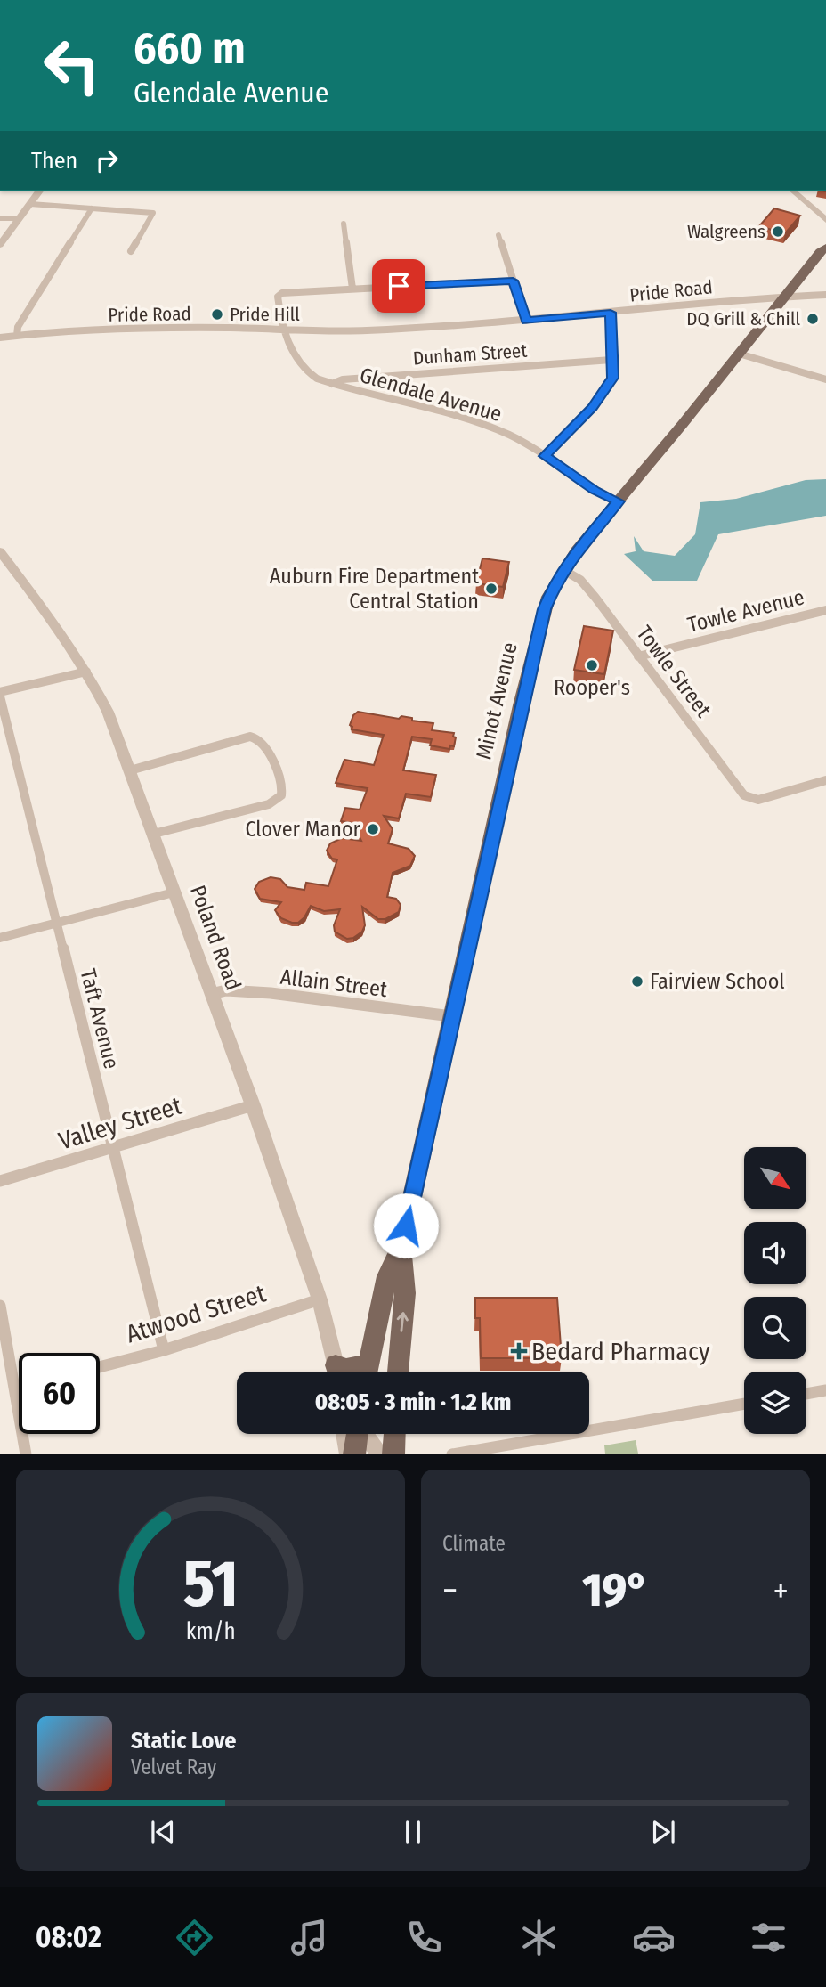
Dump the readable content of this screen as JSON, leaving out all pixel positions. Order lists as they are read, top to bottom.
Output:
{
  "streets": {
    "main road": ["Minot Avenue"],
    "street": [
      "Pride Road",
      "Dunham Street",
      "Glendale Avenue",
      "Towle Avenue",
      "Towle Street",
      "Poland Road",
      "Allain Street",
      "Taft Avenue",
      "Valley Street",
      "Atwood Street"
    ]
  },
  "crossings": [
    ["Pride Road", "Glendale Avenue"],
    ["Pride Road", "Minot Avenue"],
    ["Dunham Street", "Glendale Avenue"],
    ["Glendale Avenue", "Minot Avenue"],
    ["Towle Avenue", "Towle Street"],
    ["Towle Street", "Minot Avenue"],
    ["Minot Avenue", "Allain Street"],
    ["Poland Road", "Allain Street"],
    ["Poland Road", "Valley Street"],
    ["Poland Road", "Atwood Street"],
    ["Taft Avenue", "Valley Street"],
    ["Taft Avenue", "Atwood Street"]
  ],
  "places": {
    "other": [
      "Walgreens",
      "Pride Hill",
      "DQ Grill & Chill",
      "Auburn Fire Department Central Station",
      "Rooper's",
      "Clover Manor",
      "Fairview School"
    ],
    "health": ["Bedard Pharmacy"]
  },
  "north": "bottom right",
  "page": {
    "turn": ["660 m", "Glendale Avenue"],
    "then": "Then",
    "limit": "60",
    "trip": "08:05 · 3 min · 1.2 km",
    "tile": "Climate",
    "heat": ["−", "19°", "+"],
    "song": ["Static Love", "Velvet Ray"],
    "tabs": "08:02",
    "gauge": ["51", "km/h"]
  }
}
